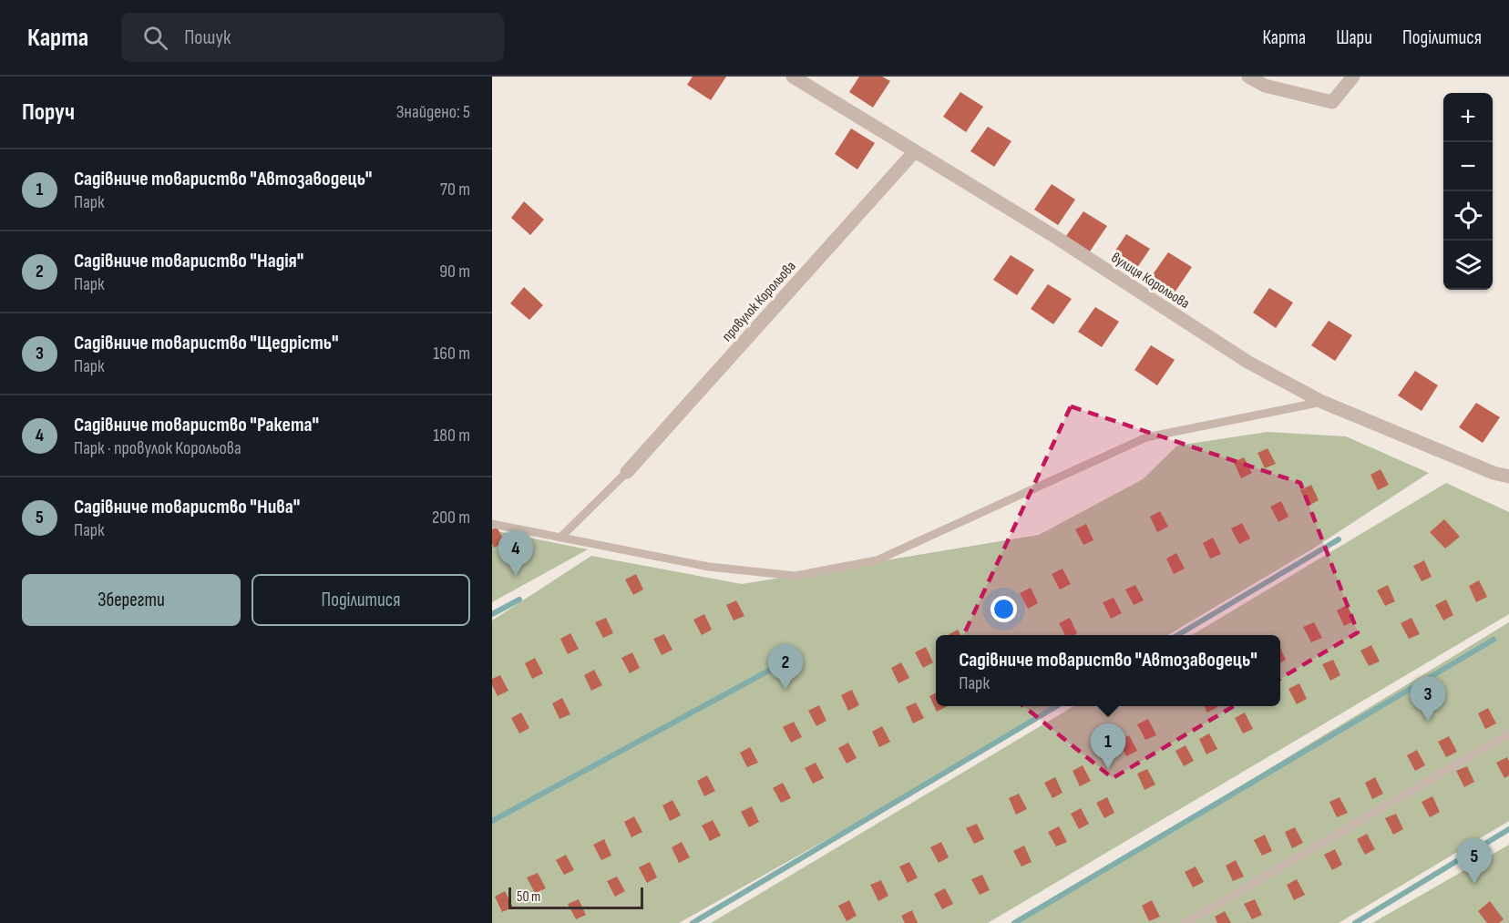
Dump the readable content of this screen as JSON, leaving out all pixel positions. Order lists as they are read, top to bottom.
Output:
{
  "streets": {
    "street": ["вулиця Корольова", "провулок Корольова"]
  },
  "crossings": [
    ["вулиця Корольова", "провулок Корольова"]
  ],
  "scale_bar": "50 m",
  "page": {
    "header": "Карта",
    "search": "Пошук",
    "nav": ["Карта", "Шари", "Поділитися"],
    "heading": ["Поруч", "Знайдено: 5"],
    "map_buttons": ["+", "−"],
    "list": [
      {
        "mark": "1",
        "name": "Садівниче товариство \"Автозаводець\"",
        "note": "Парк",
        "value": "70 m"
      },
      {
        "mark": "2",
        "name": "Садівниче товариство \"Надія\"",
        "note": "Парк",
        "value": "90 m"
      },
      {
        "mark": "3",
        "name": "Садівниче товариство \"Щедрість\"",
        "note": "Парк",
        "value": "160 m"
      },
      {
        "mark": "4",
        "name": "Садівниче товариство \"Ракета\"",
        "note": "Парк · провулок Корольова",
        "value": "180 m"
      },
      {
        "mark": "5",
        "name": "Садівниче товариство \"Нива\"",
        "note": "Парк",
        "value": "200 m"
      }
    ],
    "pins": [
      "4",
      "2",
      "3",
      "1",
      "5"
    ],
    "buttons": ["Зберегти", "Поділитися"],
    "popup": ["Садівниче товариство \"Автозаводець\"", "Парк"],
    "scale": "50 m"
  }
}
